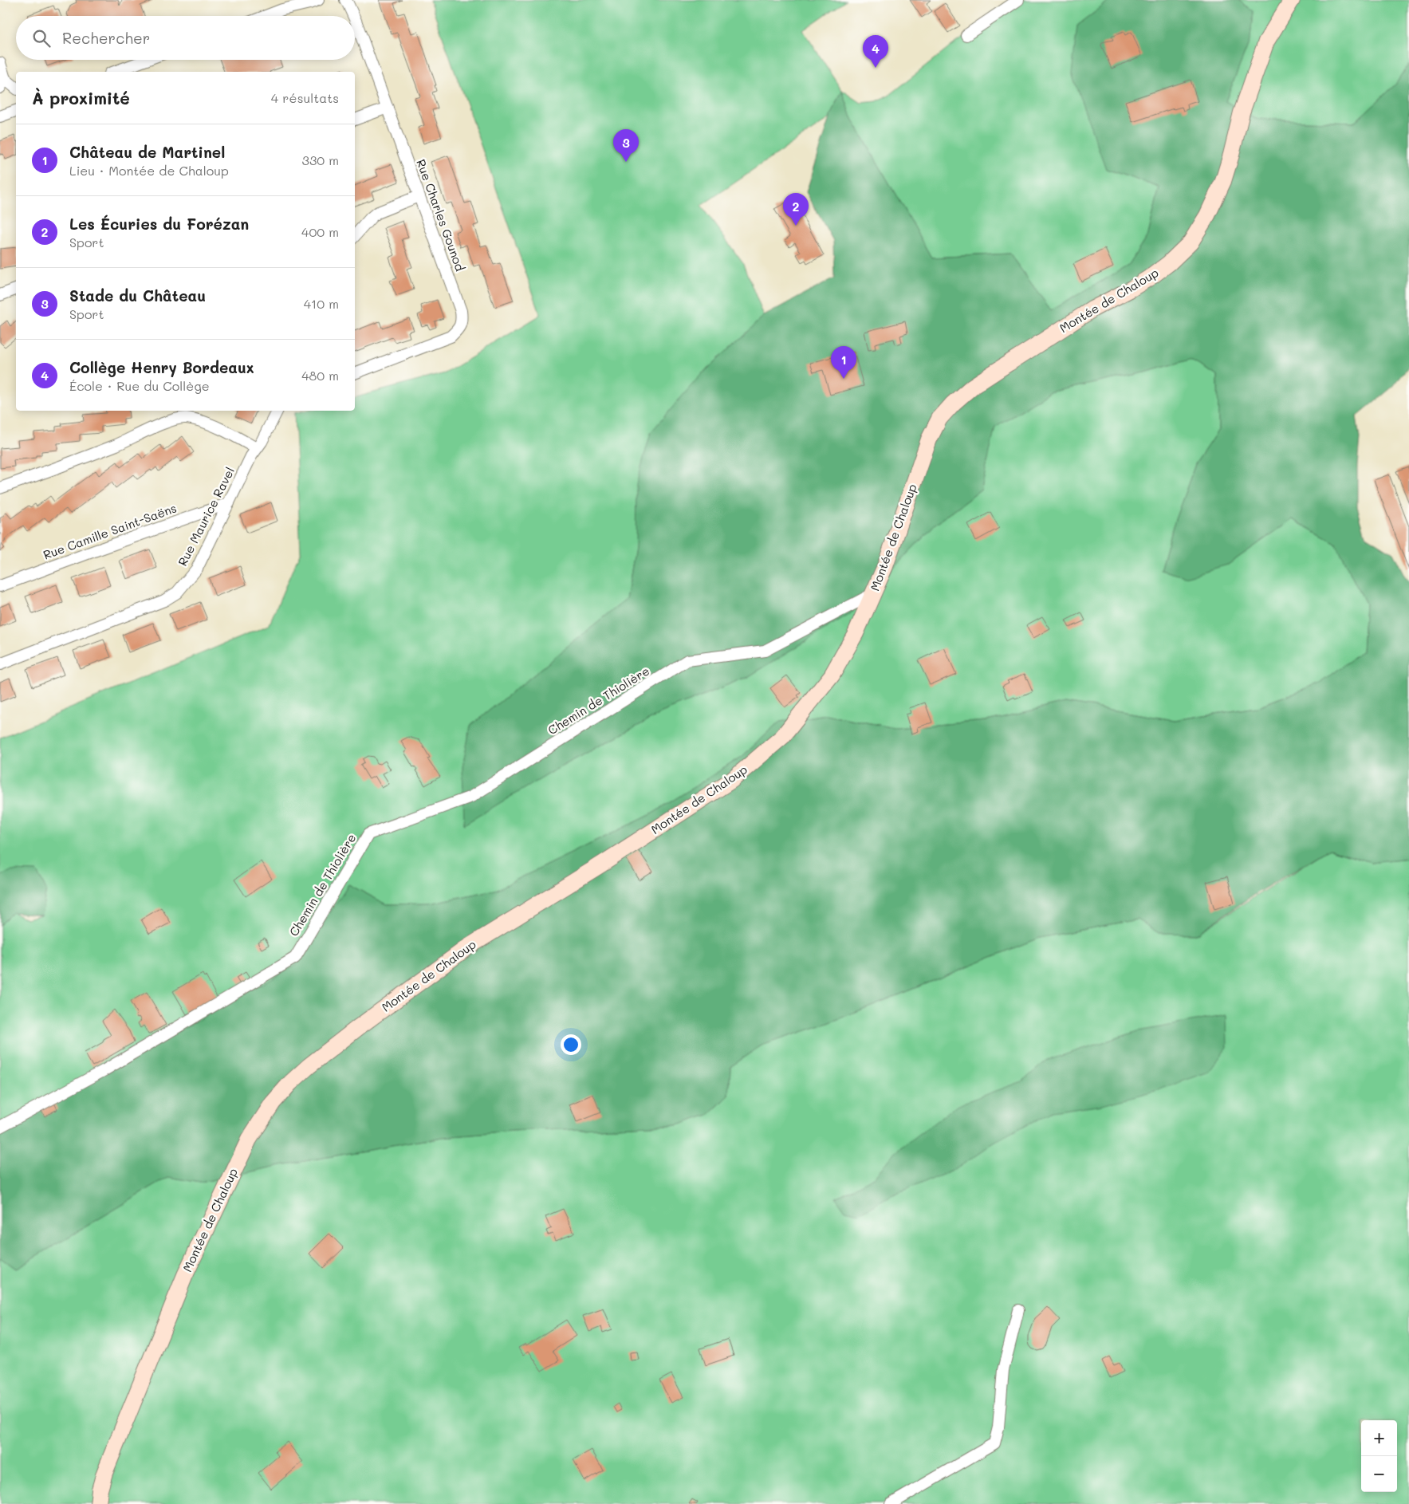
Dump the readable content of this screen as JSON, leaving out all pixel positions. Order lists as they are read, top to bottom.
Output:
{
  "streets": {
    "main road": ["Montée de Chaloup"],
    "street": [
      "Rue Charles Gounod",
      "Rue Maurice Ravel",
      "Rue Camille Saint-Saëns",
      "Chemin de Thiolière"
    ]
  },
  "crossings": [
    ["Montée de Chaloup", "Chemin de Thiolière"],
    ["Rue Maurice Ravel", "Rue Camille Saint-Saëns"]
  ],
  "page": {
    "search": "Rechercher",
    "pins": [
      "4",
      "3",
      "2",
      "1"
    ],
    "heading": ["À proximité", "4 résultats"],
    "list": [
      {
        "mark": "1",
        "name": "Château de Martinel",
        "note": "Lieu · Montée de Chaloup",
        "value": "330 m"
      },
      {
        "mark": "2",
        "name": "Les Écuries du Forézan",
        "note": "Sport",
        "value": "400 m"
      },
      {
        "mark": "3",
        "name": "Stade du Château",
        "note": "Sport",
        "value": "410 m"
      },
      {
        "mark": "4",
        "name": "Collège Henry Bordeaux",
        "note": "École · Rue du Collège",
        "value": "480 m"
      }
    ],
    "map_buttons": ["+", "−"]
  }
}
